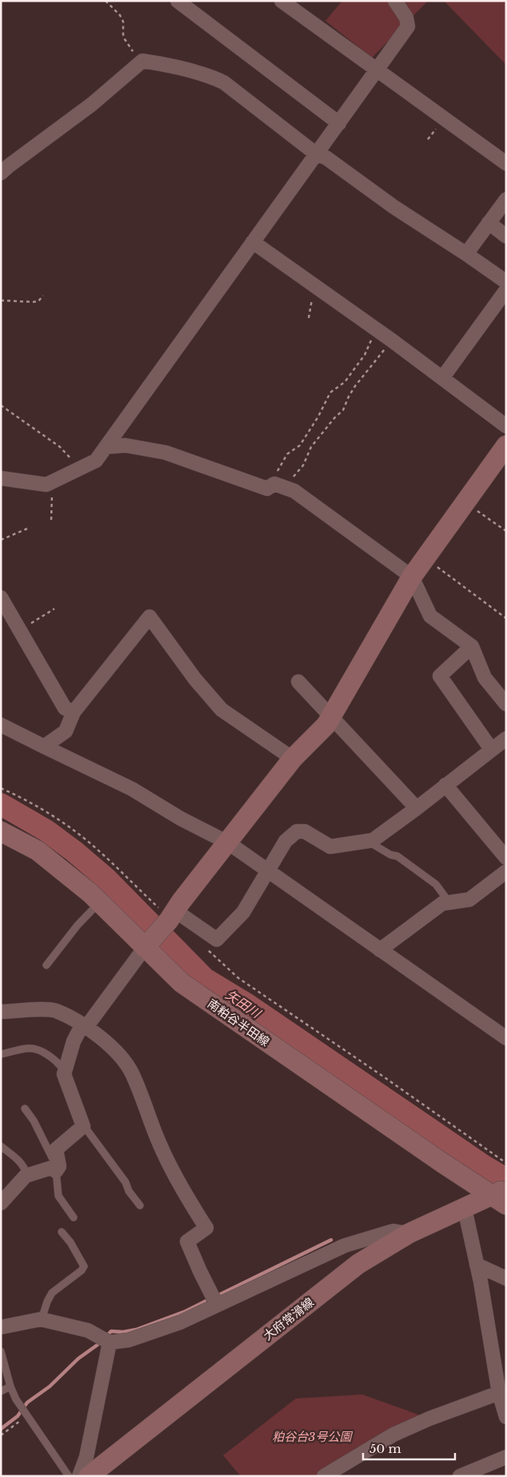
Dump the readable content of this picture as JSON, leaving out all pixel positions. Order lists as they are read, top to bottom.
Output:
{
  "streets": {
    "main road": ["南粕谷半田線", "大府常滑線"]
  },
  "crossings": [
    ["南粕谷半田線", "大府常滑線"]
  ],
  "water": ["矢田川"],
  "parks": ["粕谷台3号公園"],
  "scale_bar": "50 m"
}
